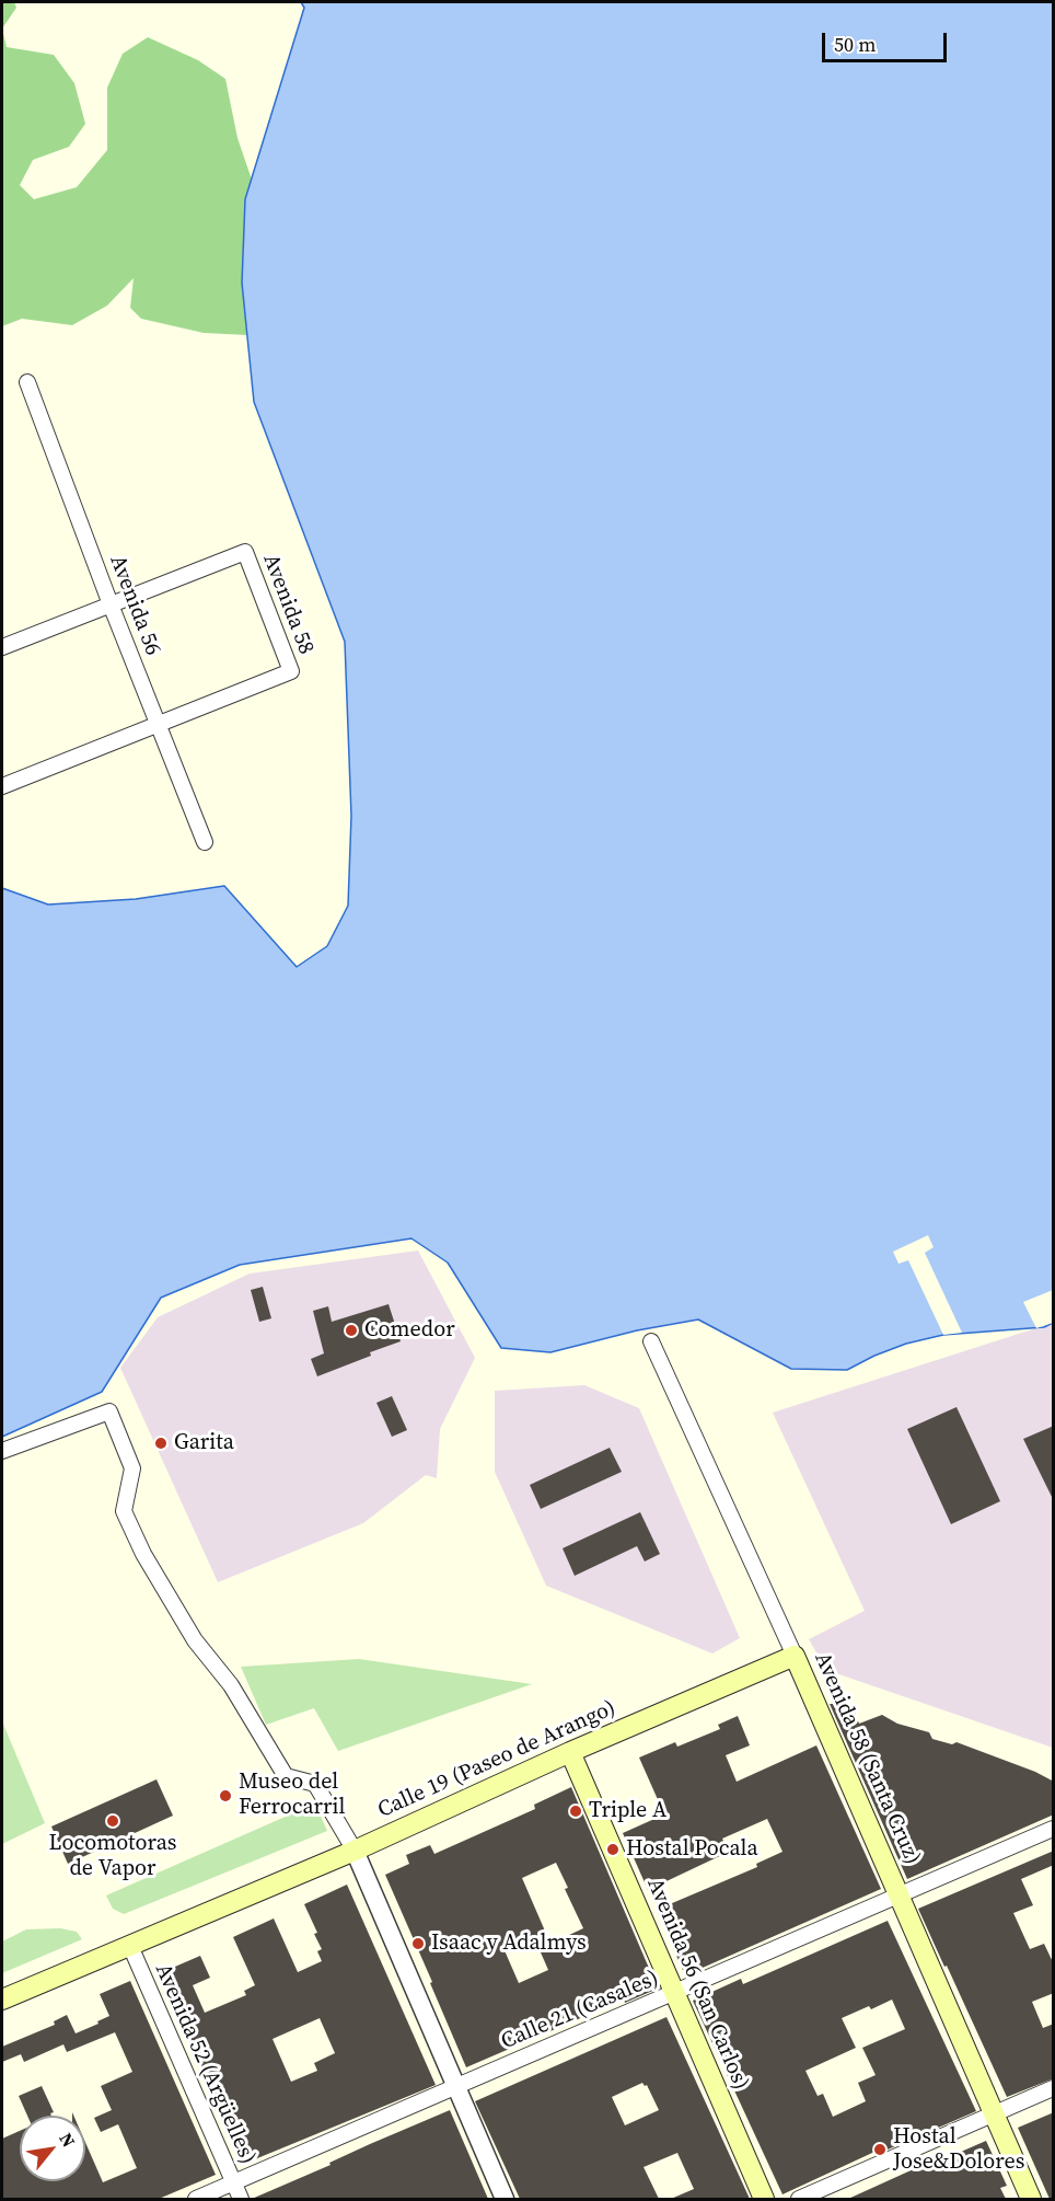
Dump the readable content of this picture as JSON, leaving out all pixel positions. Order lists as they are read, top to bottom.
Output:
{
  "streets": {
    "main road": ["Avenida 58 (Santa Cruz)", "Calle 19 (Paseo de Arango)", "Avenida 56 (San Carlos)"],
    "street": [
      "Avenida 58",
      "Avenida 56",
      "Calle 21 (Casales)",
      "Avenida 52 (Argüelles)"
    ]
  },
  "crossings": [
    ["Avenida 58", "Avenida 56"],
    ["Avenida 58 (Santa Cruz)", "Calle 19 (Paseo de Arango)"],
    ["Avenida 58 (Santa Cruz)", "Calle 21 (Casales)"],
    ["Calle 19 (Paseo de Arango)", "Avenida 56 (San Carlos)"],
    ["Calle 19 (Paseo de Arango)", "Avenida 52 (Argüelles)"],
    ["Avenida 56 (San Carlos)", "Calle 21 (Casales)"],
    ["Calle 21 (Casales)", "Avenida 52 (Argüelles)"]
  ],
  "places": [
    "Comedor",
    "Garita",
    "Museo del Ferrocarril",
    "Triple A",
    "Locomotoras de Vapor",
    "Hostal Pocala",
    "Isaac y Adalmys",
    "Hostal Jose&Dolores"
  ],
  "scale_bar": "50 m",
  "north": "top right"
}
